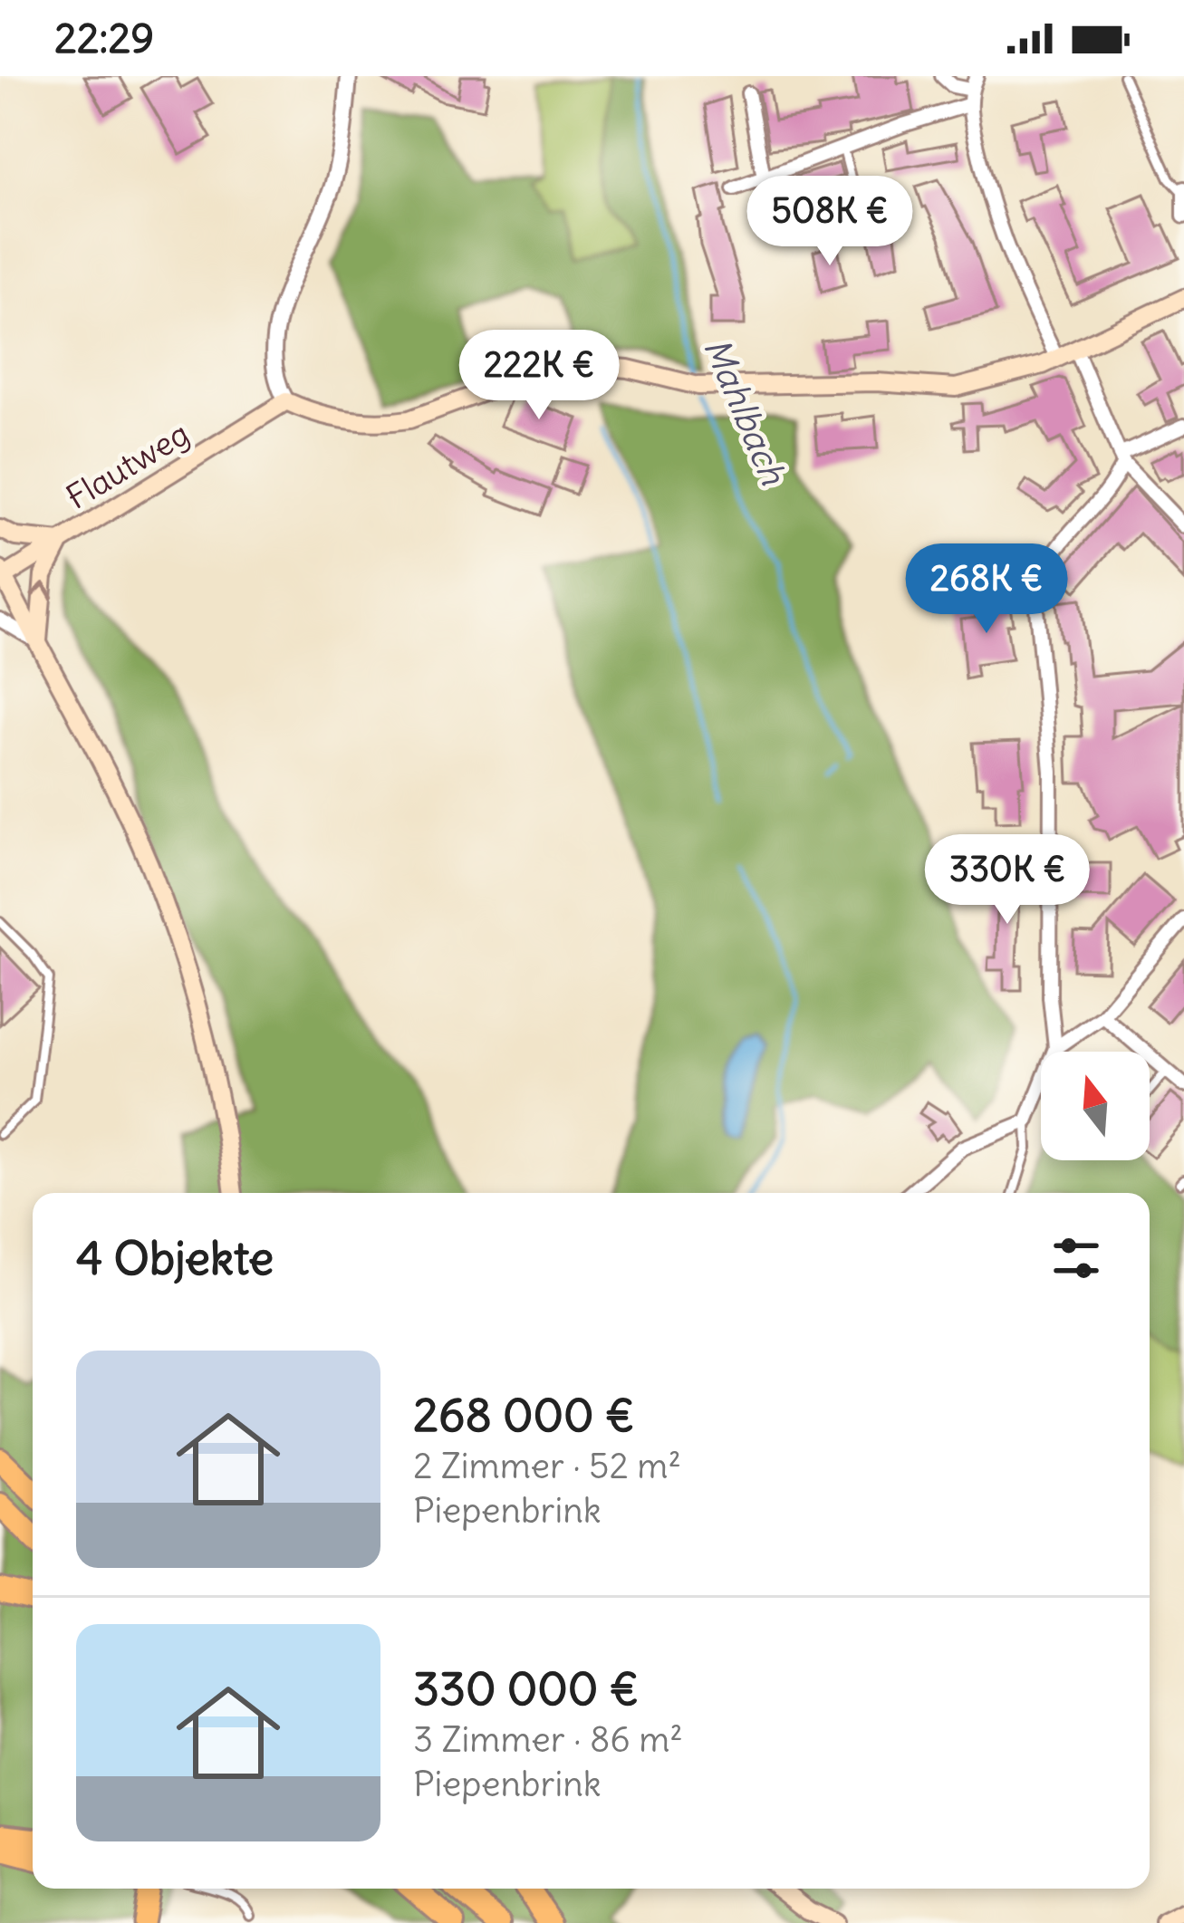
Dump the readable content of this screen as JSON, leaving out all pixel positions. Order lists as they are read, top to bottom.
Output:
{
  "streets": {
    "main road": ["Flautweg"]
  },
  "water": ["Mahlbach"],
  "north": "top",
  "page": {
    "status": "22:29",
    "price": [
      "508K €",
      "222K €",
      "268K €",
      "330K €"
    ],
    "heading": "4 Objekte",
    "list": [
      {
        "name": "268 000 €",
        "note": "2 Zimmer · 52 m² · Piepenbrink"
      },
      {
        "name": "330 000 €",
        "note": "3 Zimmer · 86 m² · Piepenbrink"
      }
    ]
  }
}
